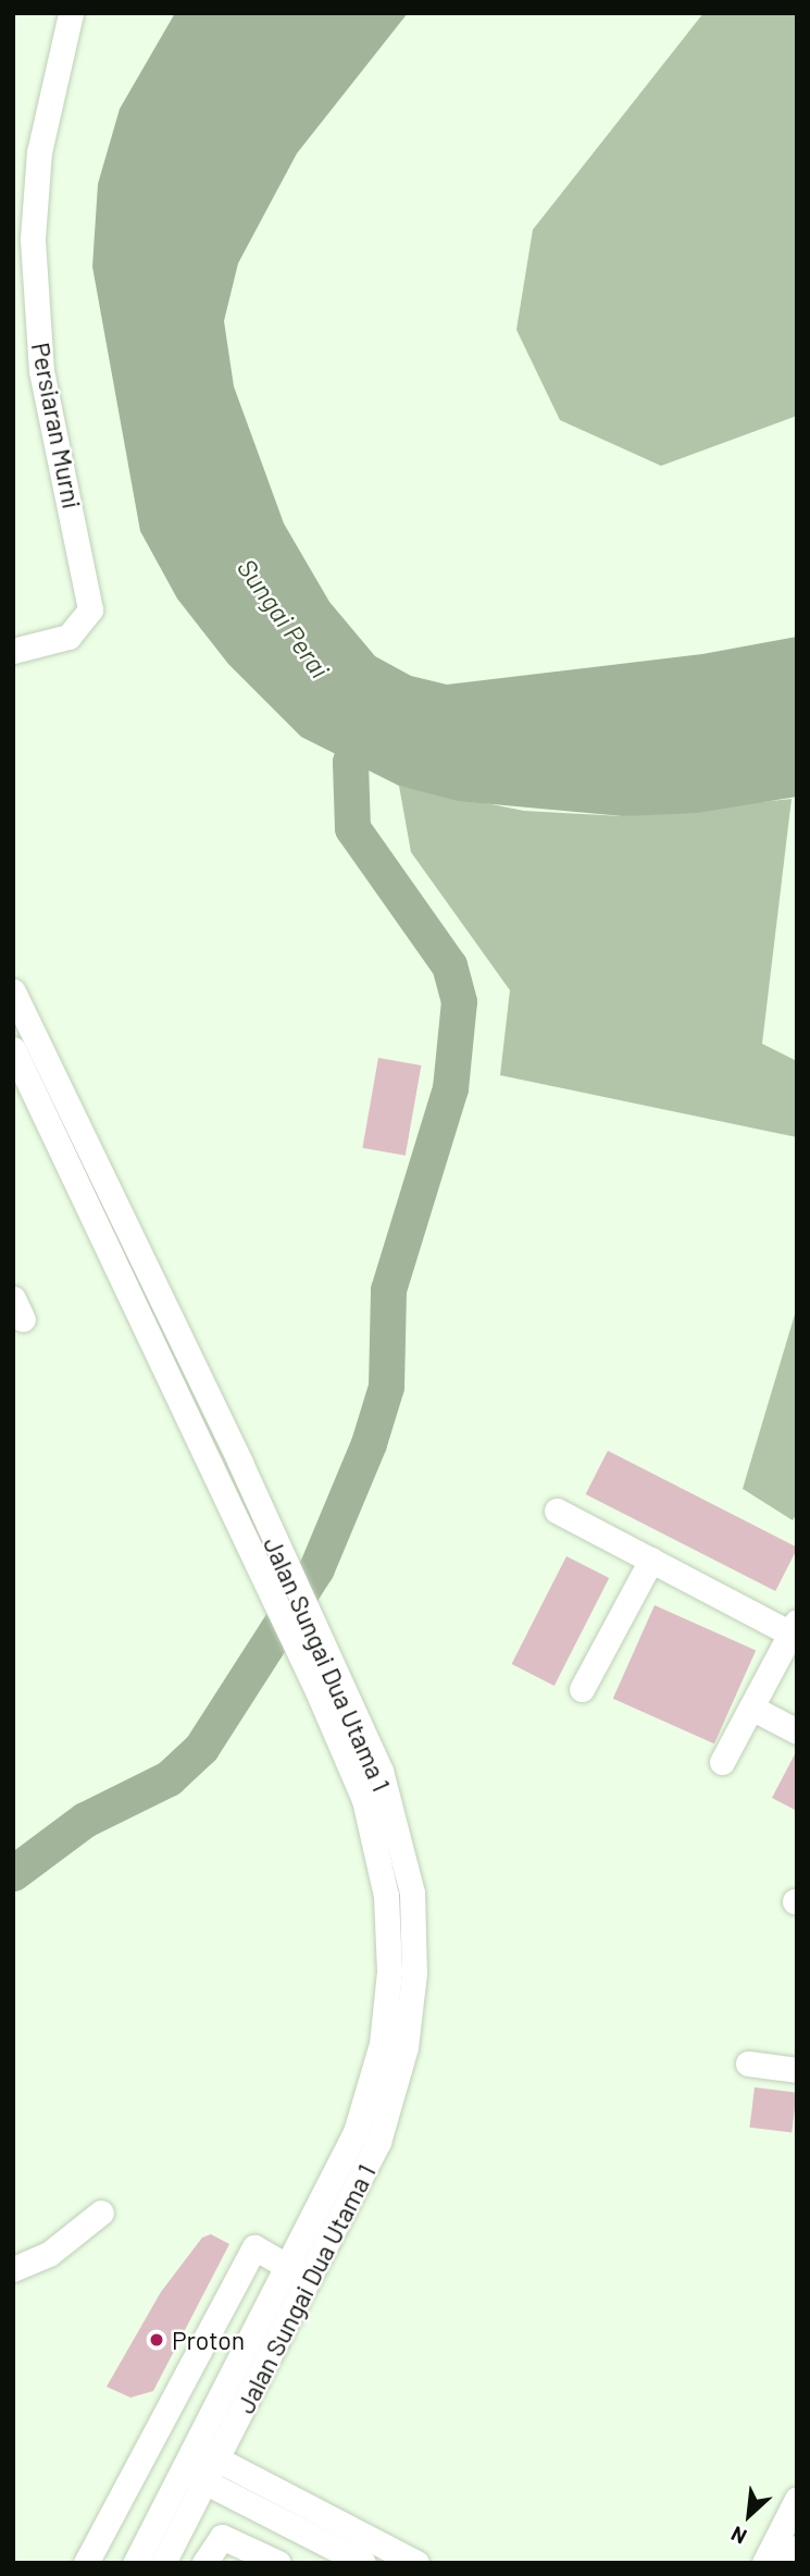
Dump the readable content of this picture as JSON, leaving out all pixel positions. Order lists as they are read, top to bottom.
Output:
{
  "streets": {
    "street": ["Persiaran Murni", "Jalan Sungai Dua Utama 1"]
  },
  "water": ["Sungai Perai"],
  "places": ["Proton"],
  "north": "bottom left"
}
